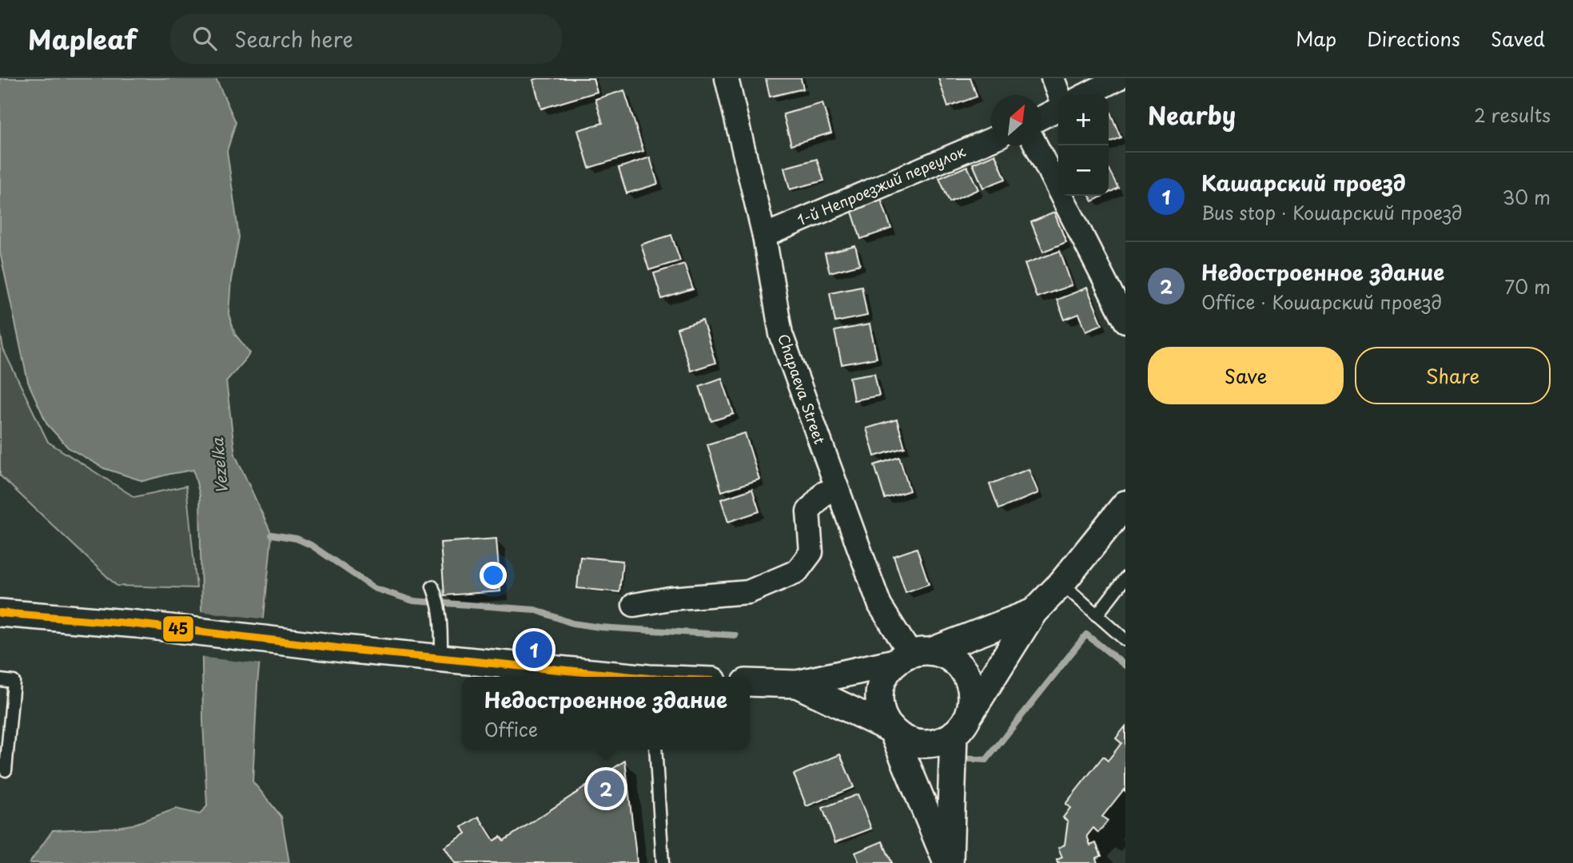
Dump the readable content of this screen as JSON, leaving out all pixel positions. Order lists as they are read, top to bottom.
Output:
{
  "streets": {
    "street": ["1-й Непроезжий переулок", "Chapaeva Street"]
  },
  "crossings": [
    ["1-й Непроезжий переулок", "Chapaeva Street"]
  ],
  "water": ["Vezelka"],
  "lines": ["transit line 45"],
  "north": "top right",
  "page": {
    "header": "Mapleaf",
    "search": "Search here",
    "nav": ["Map", "Directions", "Saved"],
    "heading": ["Nearby", "2 results"],
    "map_buttons": ["+", "−"],
    "list": [
      {
        "mark": "1",
        "name": "Кашарский проезд",
        "note": "Bus stop · Кошарский проезд",
        "value": "30 m"
      },
      {
        "mark": "2",
        "name": "Недостроенное здание",
        "note": "Office · Кошарский проезд",
        "value": "70 m"
      }
    ],
    "buttons": ["Save", "Share"],
    "pins": ["1", "2"],
    "popup": ["Недостроенное здание", "Office"]
  }
}
